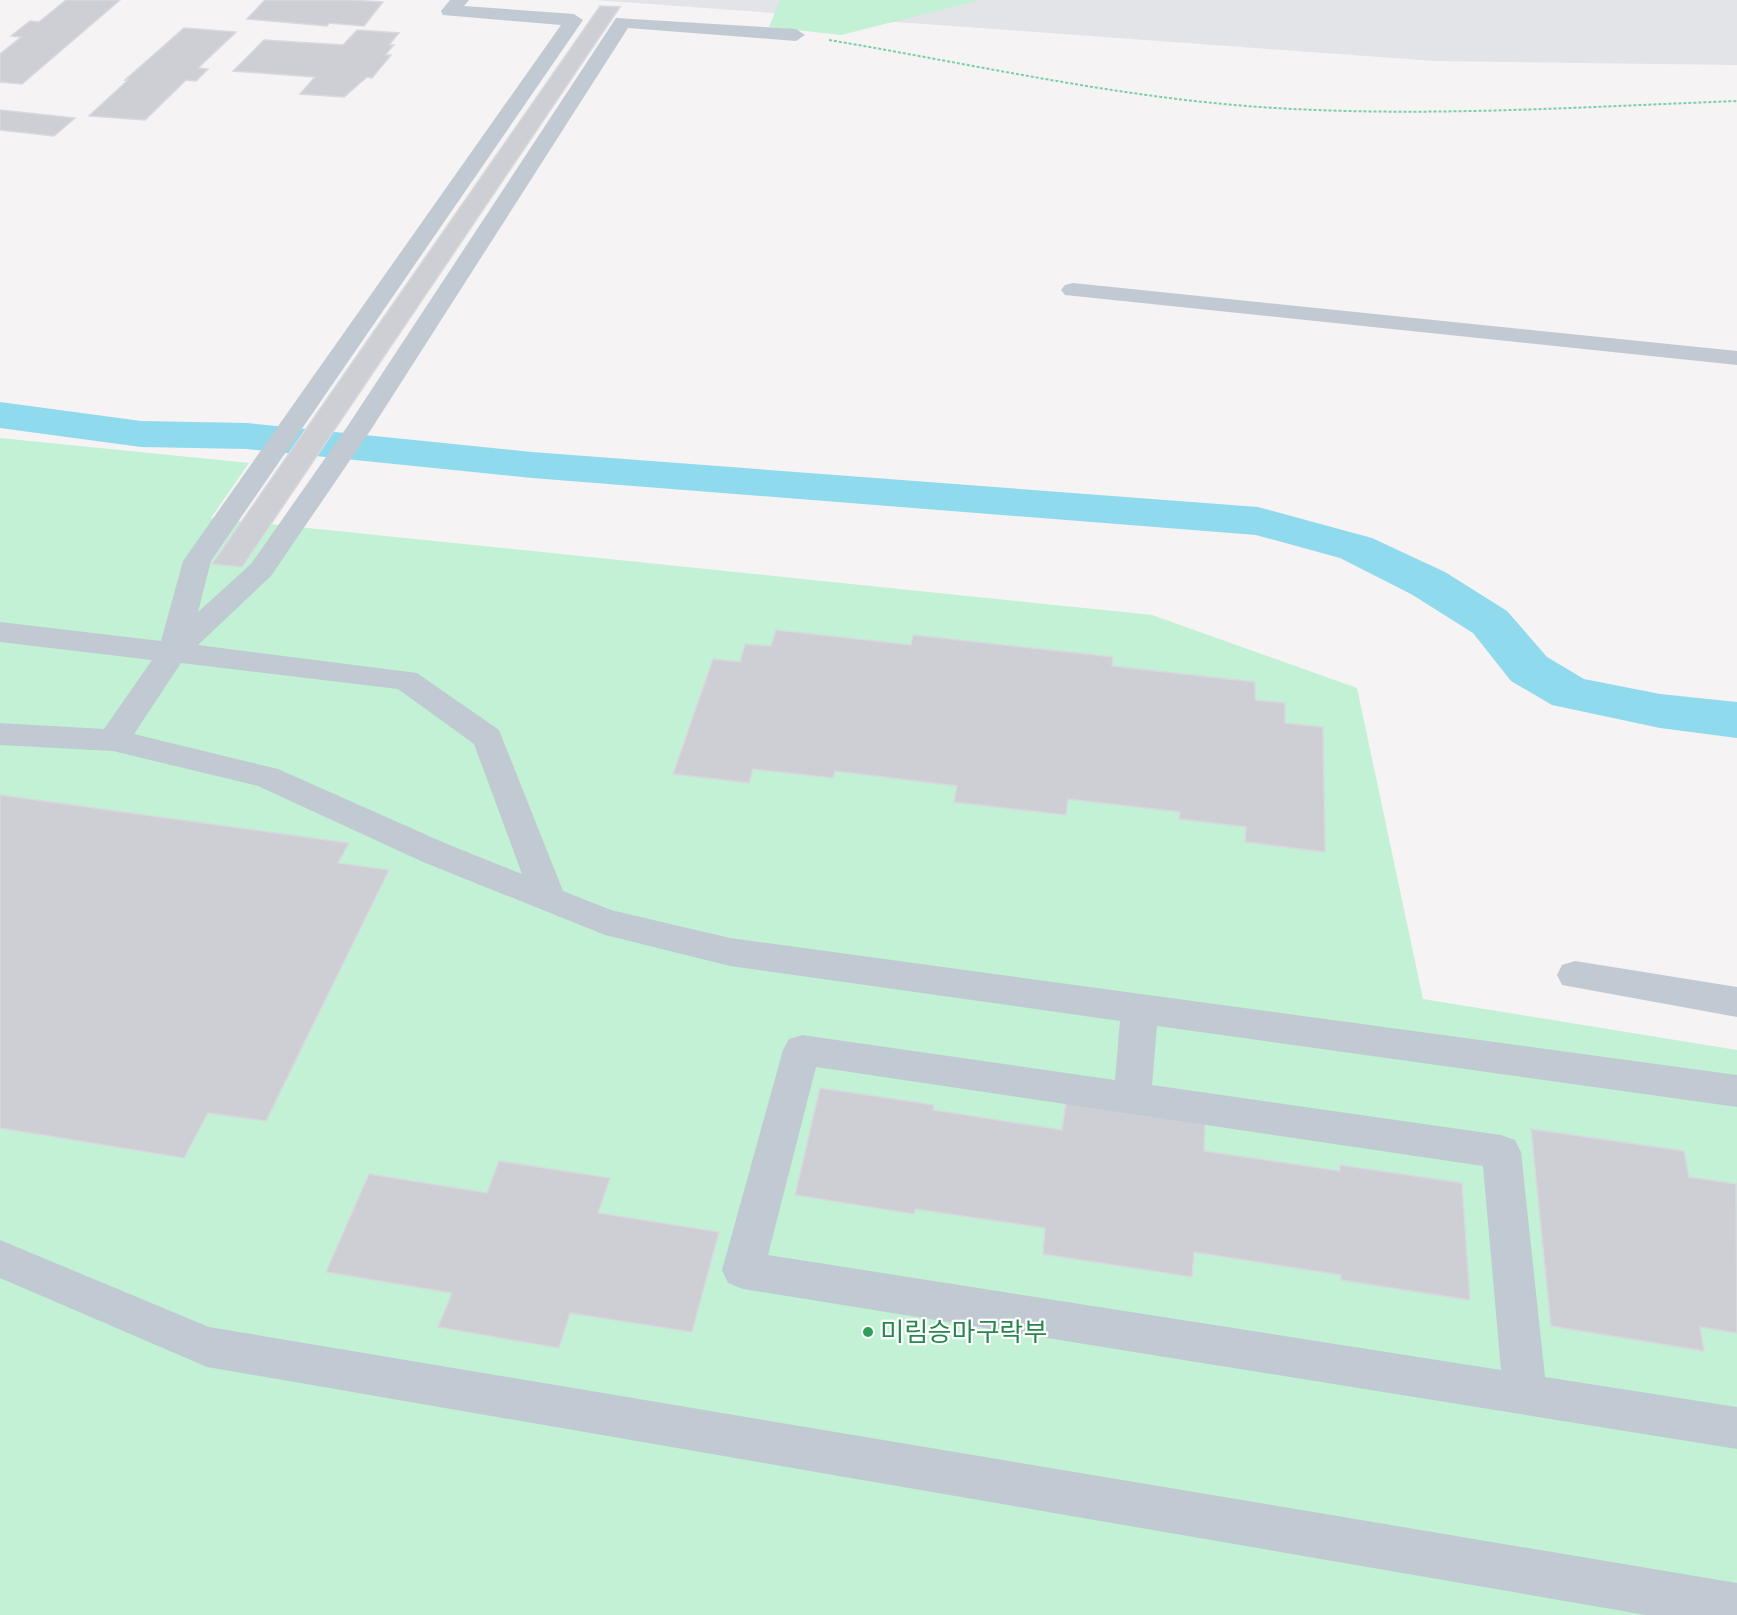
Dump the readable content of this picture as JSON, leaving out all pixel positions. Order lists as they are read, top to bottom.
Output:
{
  "places": ["미림승마구락부"]
}
